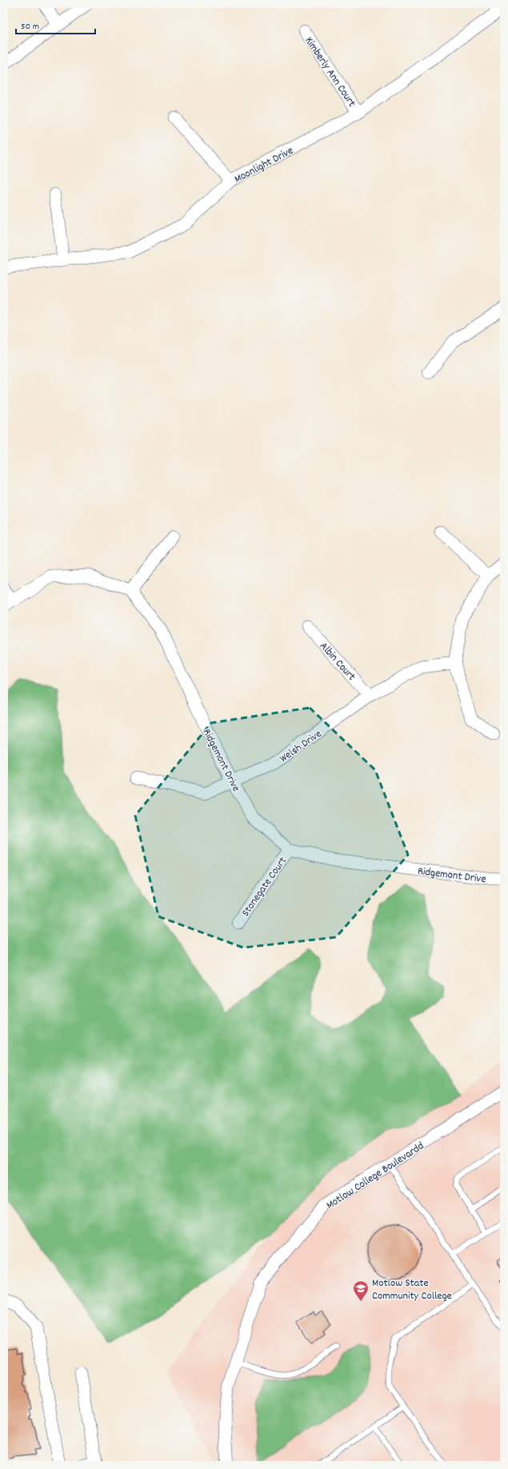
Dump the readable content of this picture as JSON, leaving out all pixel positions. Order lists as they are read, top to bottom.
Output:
{
  "streets": {
    "street": [
      "Kimberly Ann Court",
      "Moonlight Drive",
      "Albin Court",
      "Welsh Drive",
      "Ridgemont Drive",
      "Stonegate Court",
      "Motlow College Boulevardd"
    ]
  },
  "crossings": [
    ["Kimberly Ann Court", "Moonlight Drive"],
    ["Albin Court", "Welsh Drive"],
    ["Welsh Drive", "Ridgemont Drive"],
    ["Ridgemont Drive", "Stonegate Court"]
  ],
  "places": {
    "school or university": ["Motlow State Community College"]
  },
  "scale_bar": "50 m"
}
